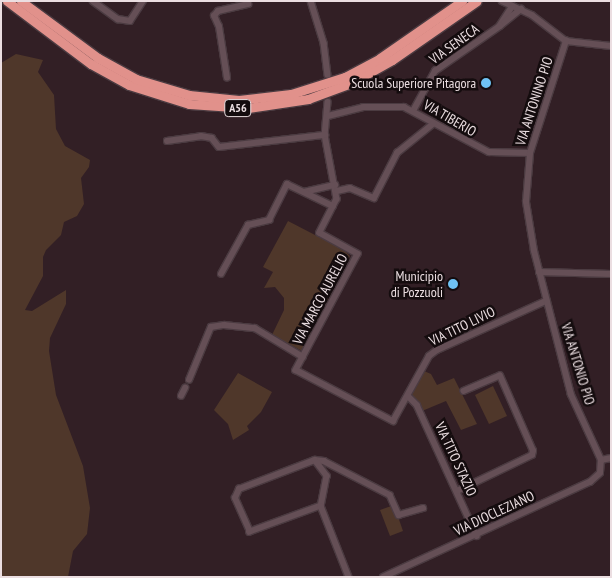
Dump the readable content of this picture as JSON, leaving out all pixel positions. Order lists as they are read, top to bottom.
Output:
{
  "streets": {
    "highway": ["A56"],
    "street": [
      "VIA SENECA",
      "VIA ANTONINO PIO",
      "VIA TIBERIO",
      "VIA MARCO AURELIO",
      "VIA TITO LIVIO",
      "VIA ANTONIO PIO",
      "VIA TITO STAZIO",
      "VIA DIOCLEZIANO"
    ]
  },
  "crossings": [
    ["VIA SENECA", "VIA TIBERIO"],
    ["VIA ANTONINO PIO", "VIA TIBERIO"],
    ["VIA ANTONINO PIO", "VIA TITO LIVIO"],
    ["VIA ANTONINO PIO", "VIA ANTONIO PIO"],
    ["VIA TIBERIO", "VIA MARCO AURELIO"],
    ["VIA MARCO AURELIO", "VIA TITO LIVIO"],
    ["VIA TITO LIVIO", "VIA ANTONIO PIO"],
    ["VIA TITO LIVIO", "VIA TITO STAZIO"],
    ["VIA ANTONIO PIO", "VIA DIOCLEZIANO"],
    ["VIA TITO STAZIO", "VIA DIOCLEZIANO"]
  ],
  "places": ["Scuola Superiore Pitagora", "Municipio di Pozzuoli"]
}
